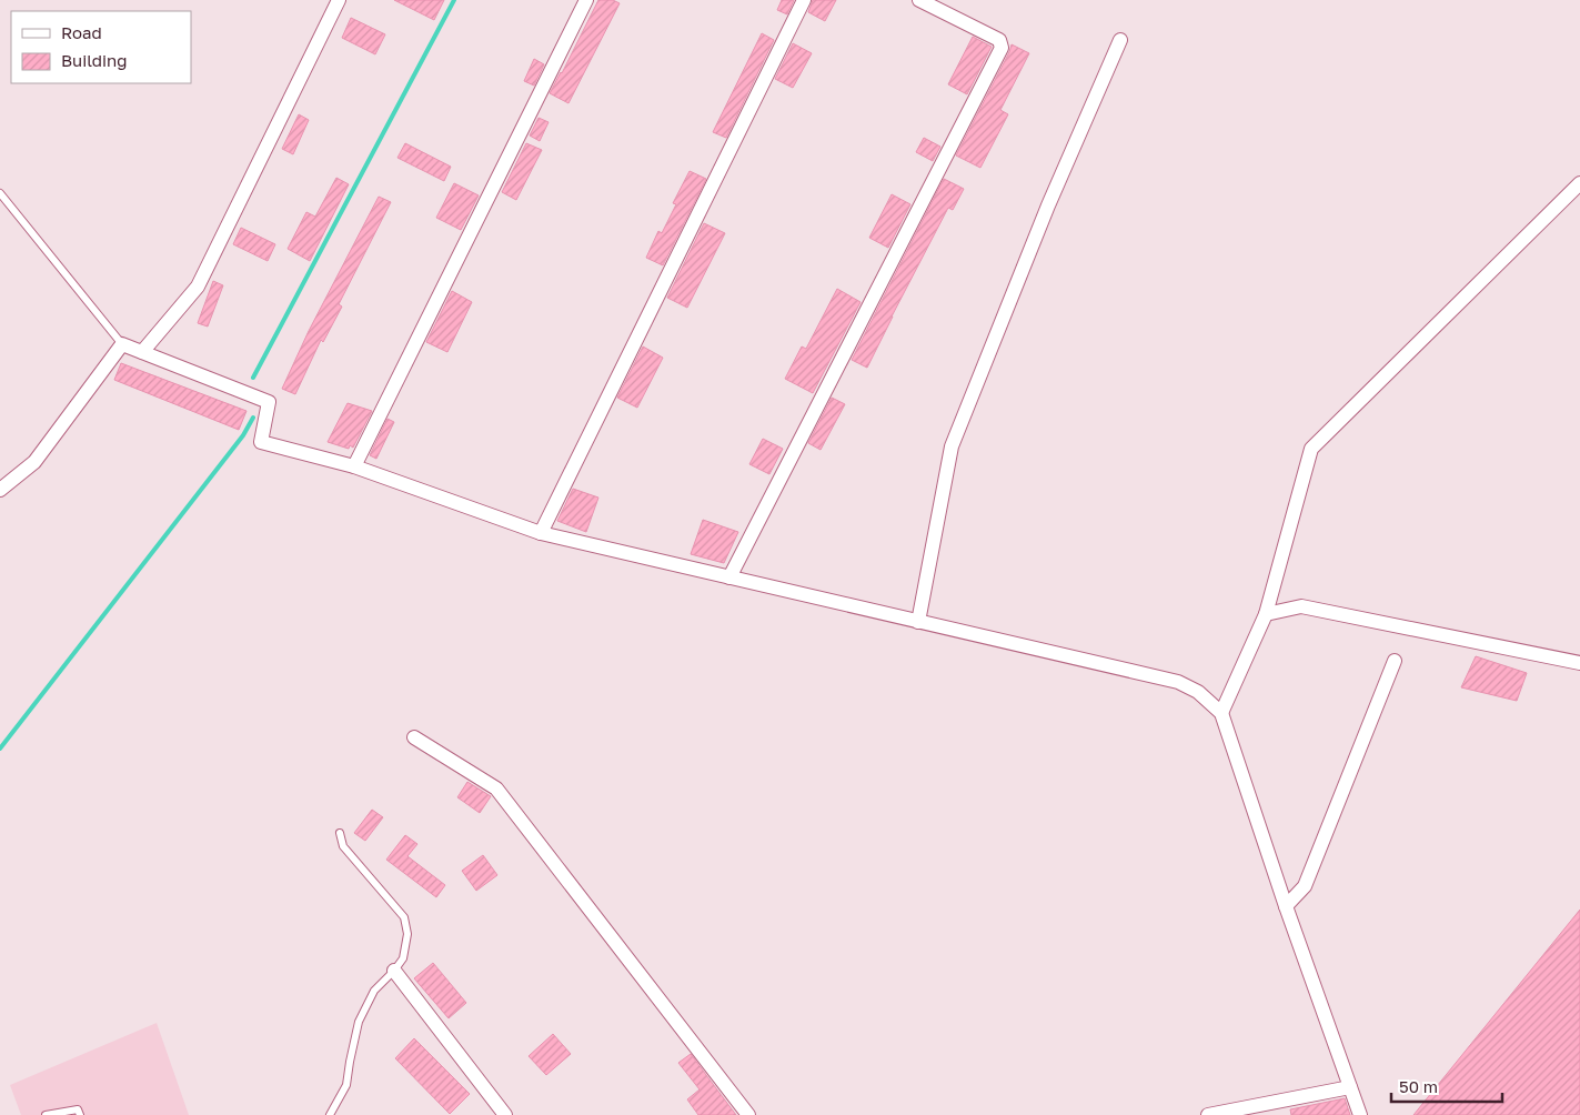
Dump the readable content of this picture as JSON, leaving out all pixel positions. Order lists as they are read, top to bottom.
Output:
{
  "legend": ["Road", "Building"],
  "scale_bar": "50 m"
}
